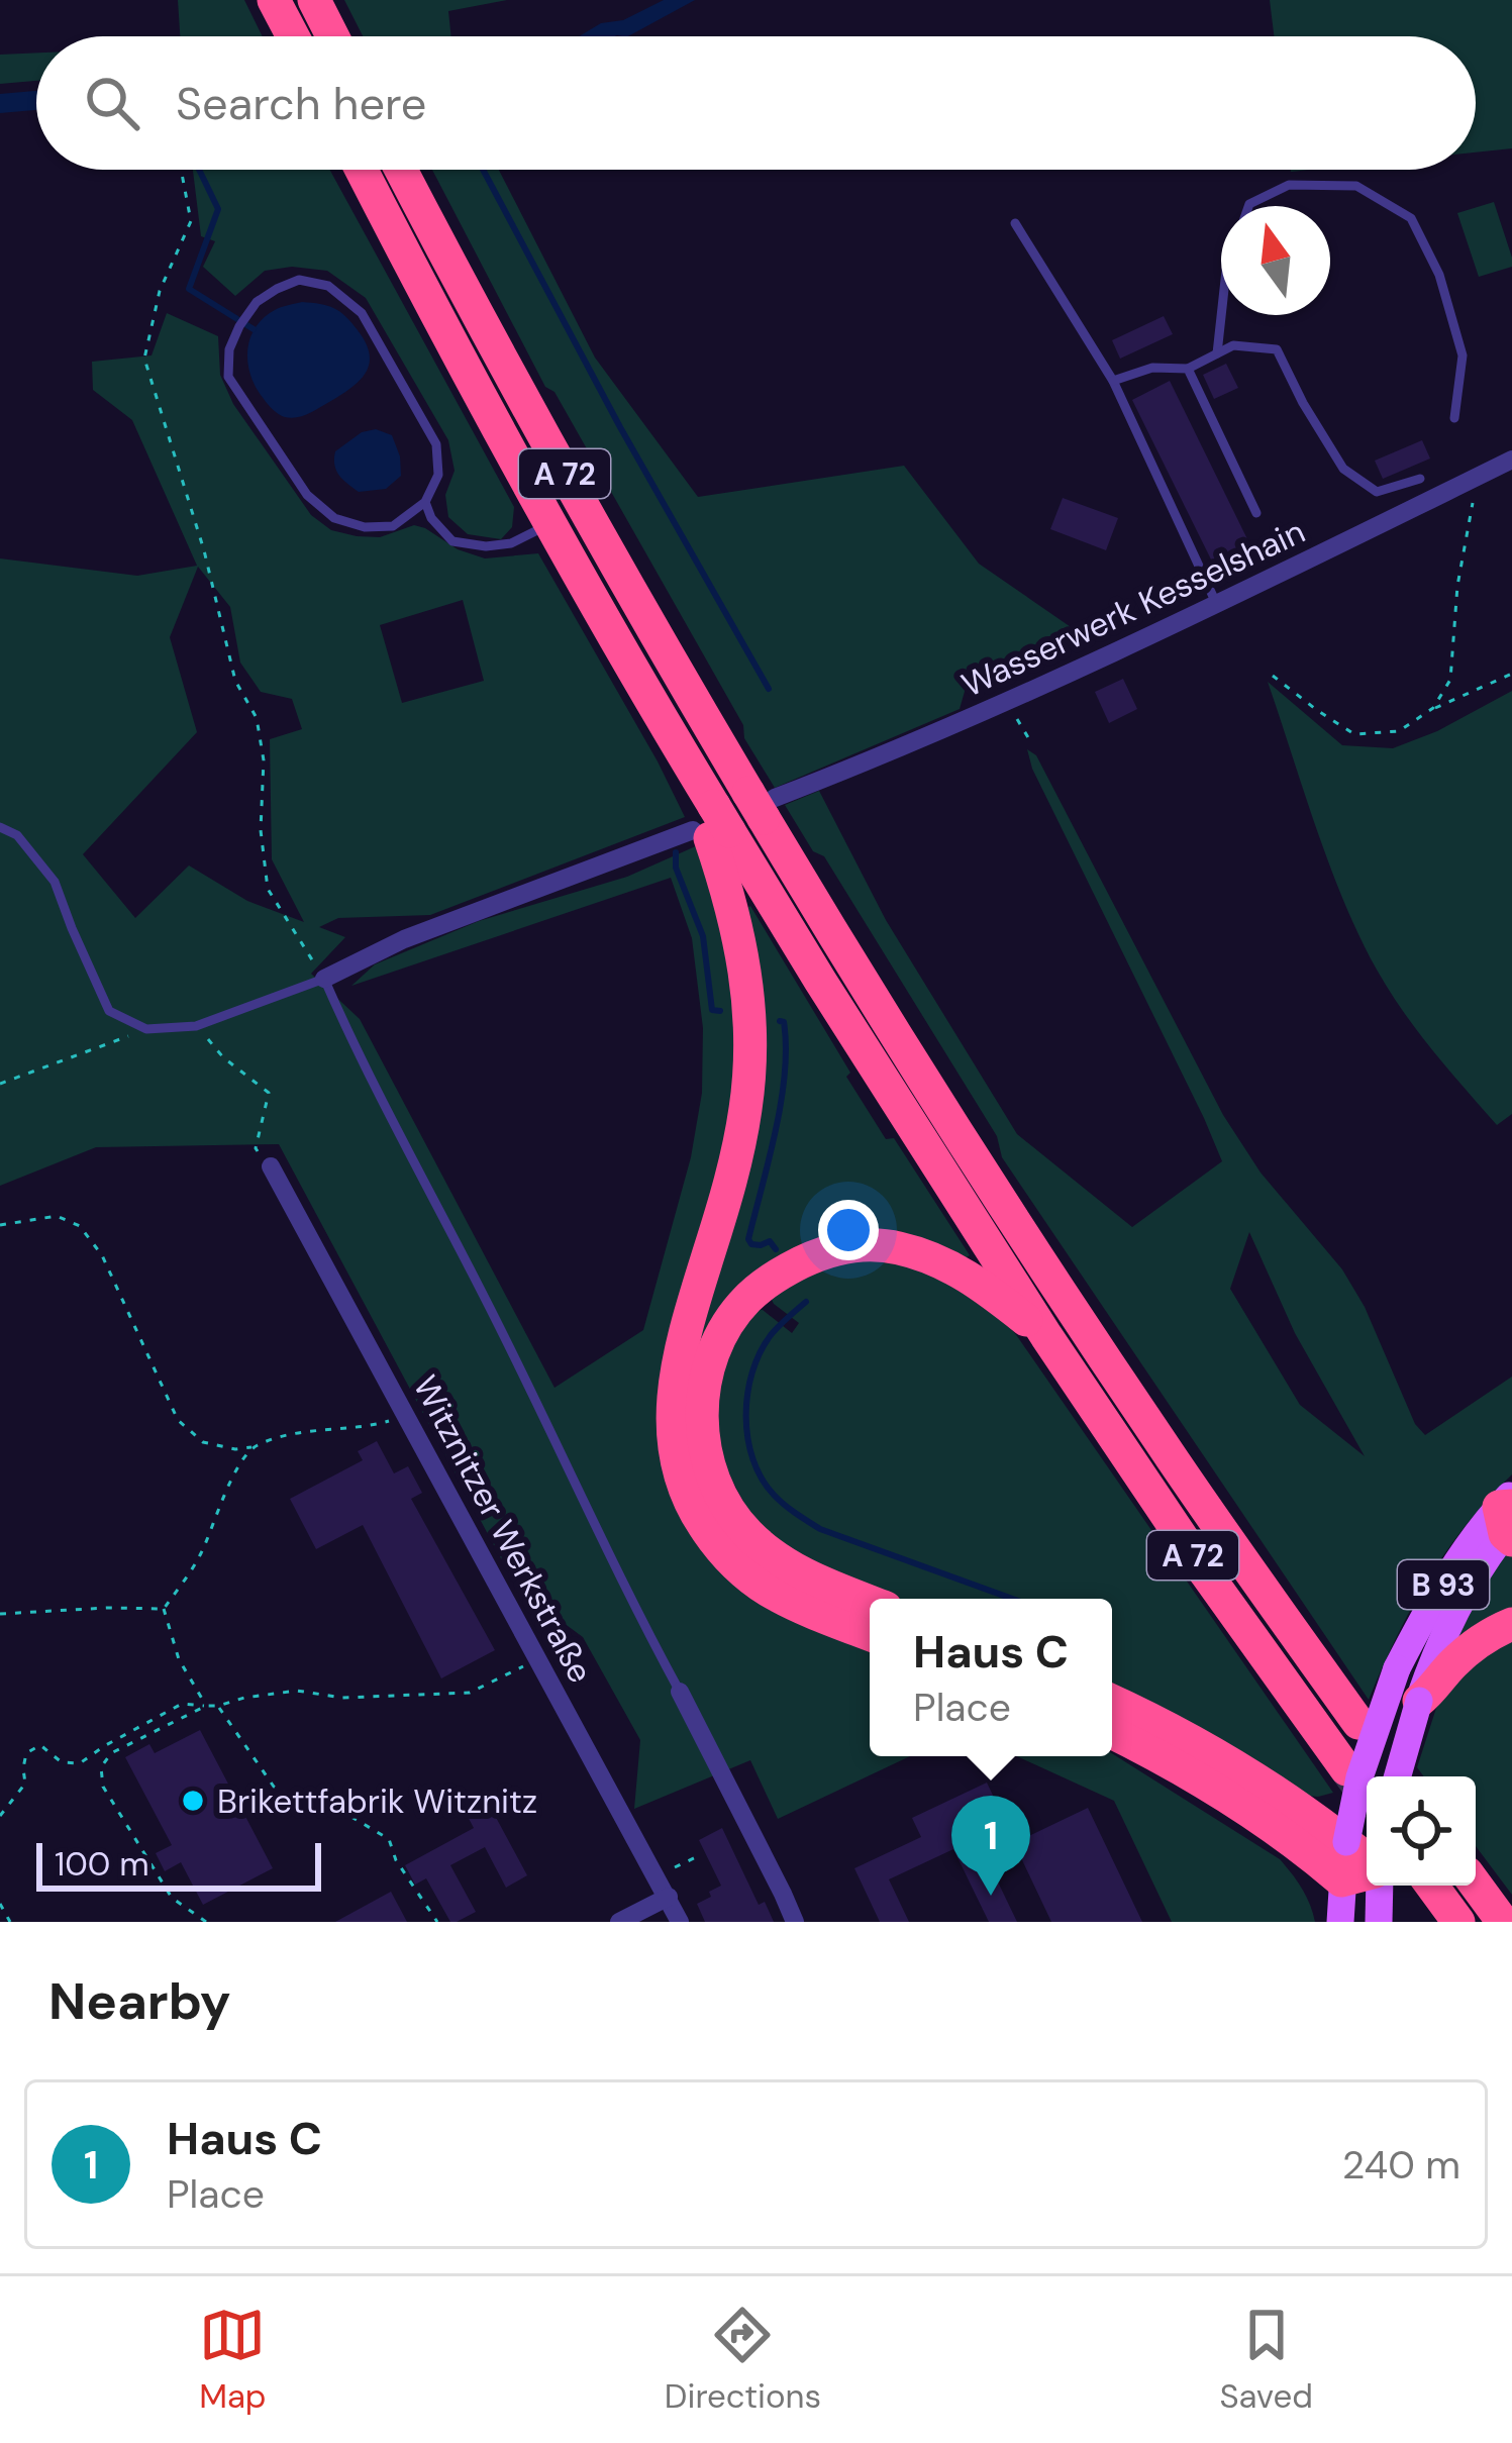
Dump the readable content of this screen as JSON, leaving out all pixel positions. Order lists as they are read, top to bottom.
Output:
{
  "streets": {
    "highway": ["A 72"],
    "main road": ["B 93"],
    "street": ["Wasserwerk Kesselshain", "Witznitzer Werkstraße"]
  },
  "crossings": [
    ["A 72", "Wasserwerk Kesselshain"]
  ],
  "places": ["Brikettfabrik Witznitz"],
  "scale_bar": "100 m",
  "north": "top",
  "page": {
    "search": "Search here",
    "popup": ["Haus C", "Place"],
    "pins": "1",
    "scale": "100 m",
    "heading": "Nearby",
    "list": [
      {
        "mark": "1",
        "name": "Haus C",
        "note": "Place",
        "value": "240 m"
      }
    ],
    "nav": ["Map", "Directions", "Saved"]
  }
}
